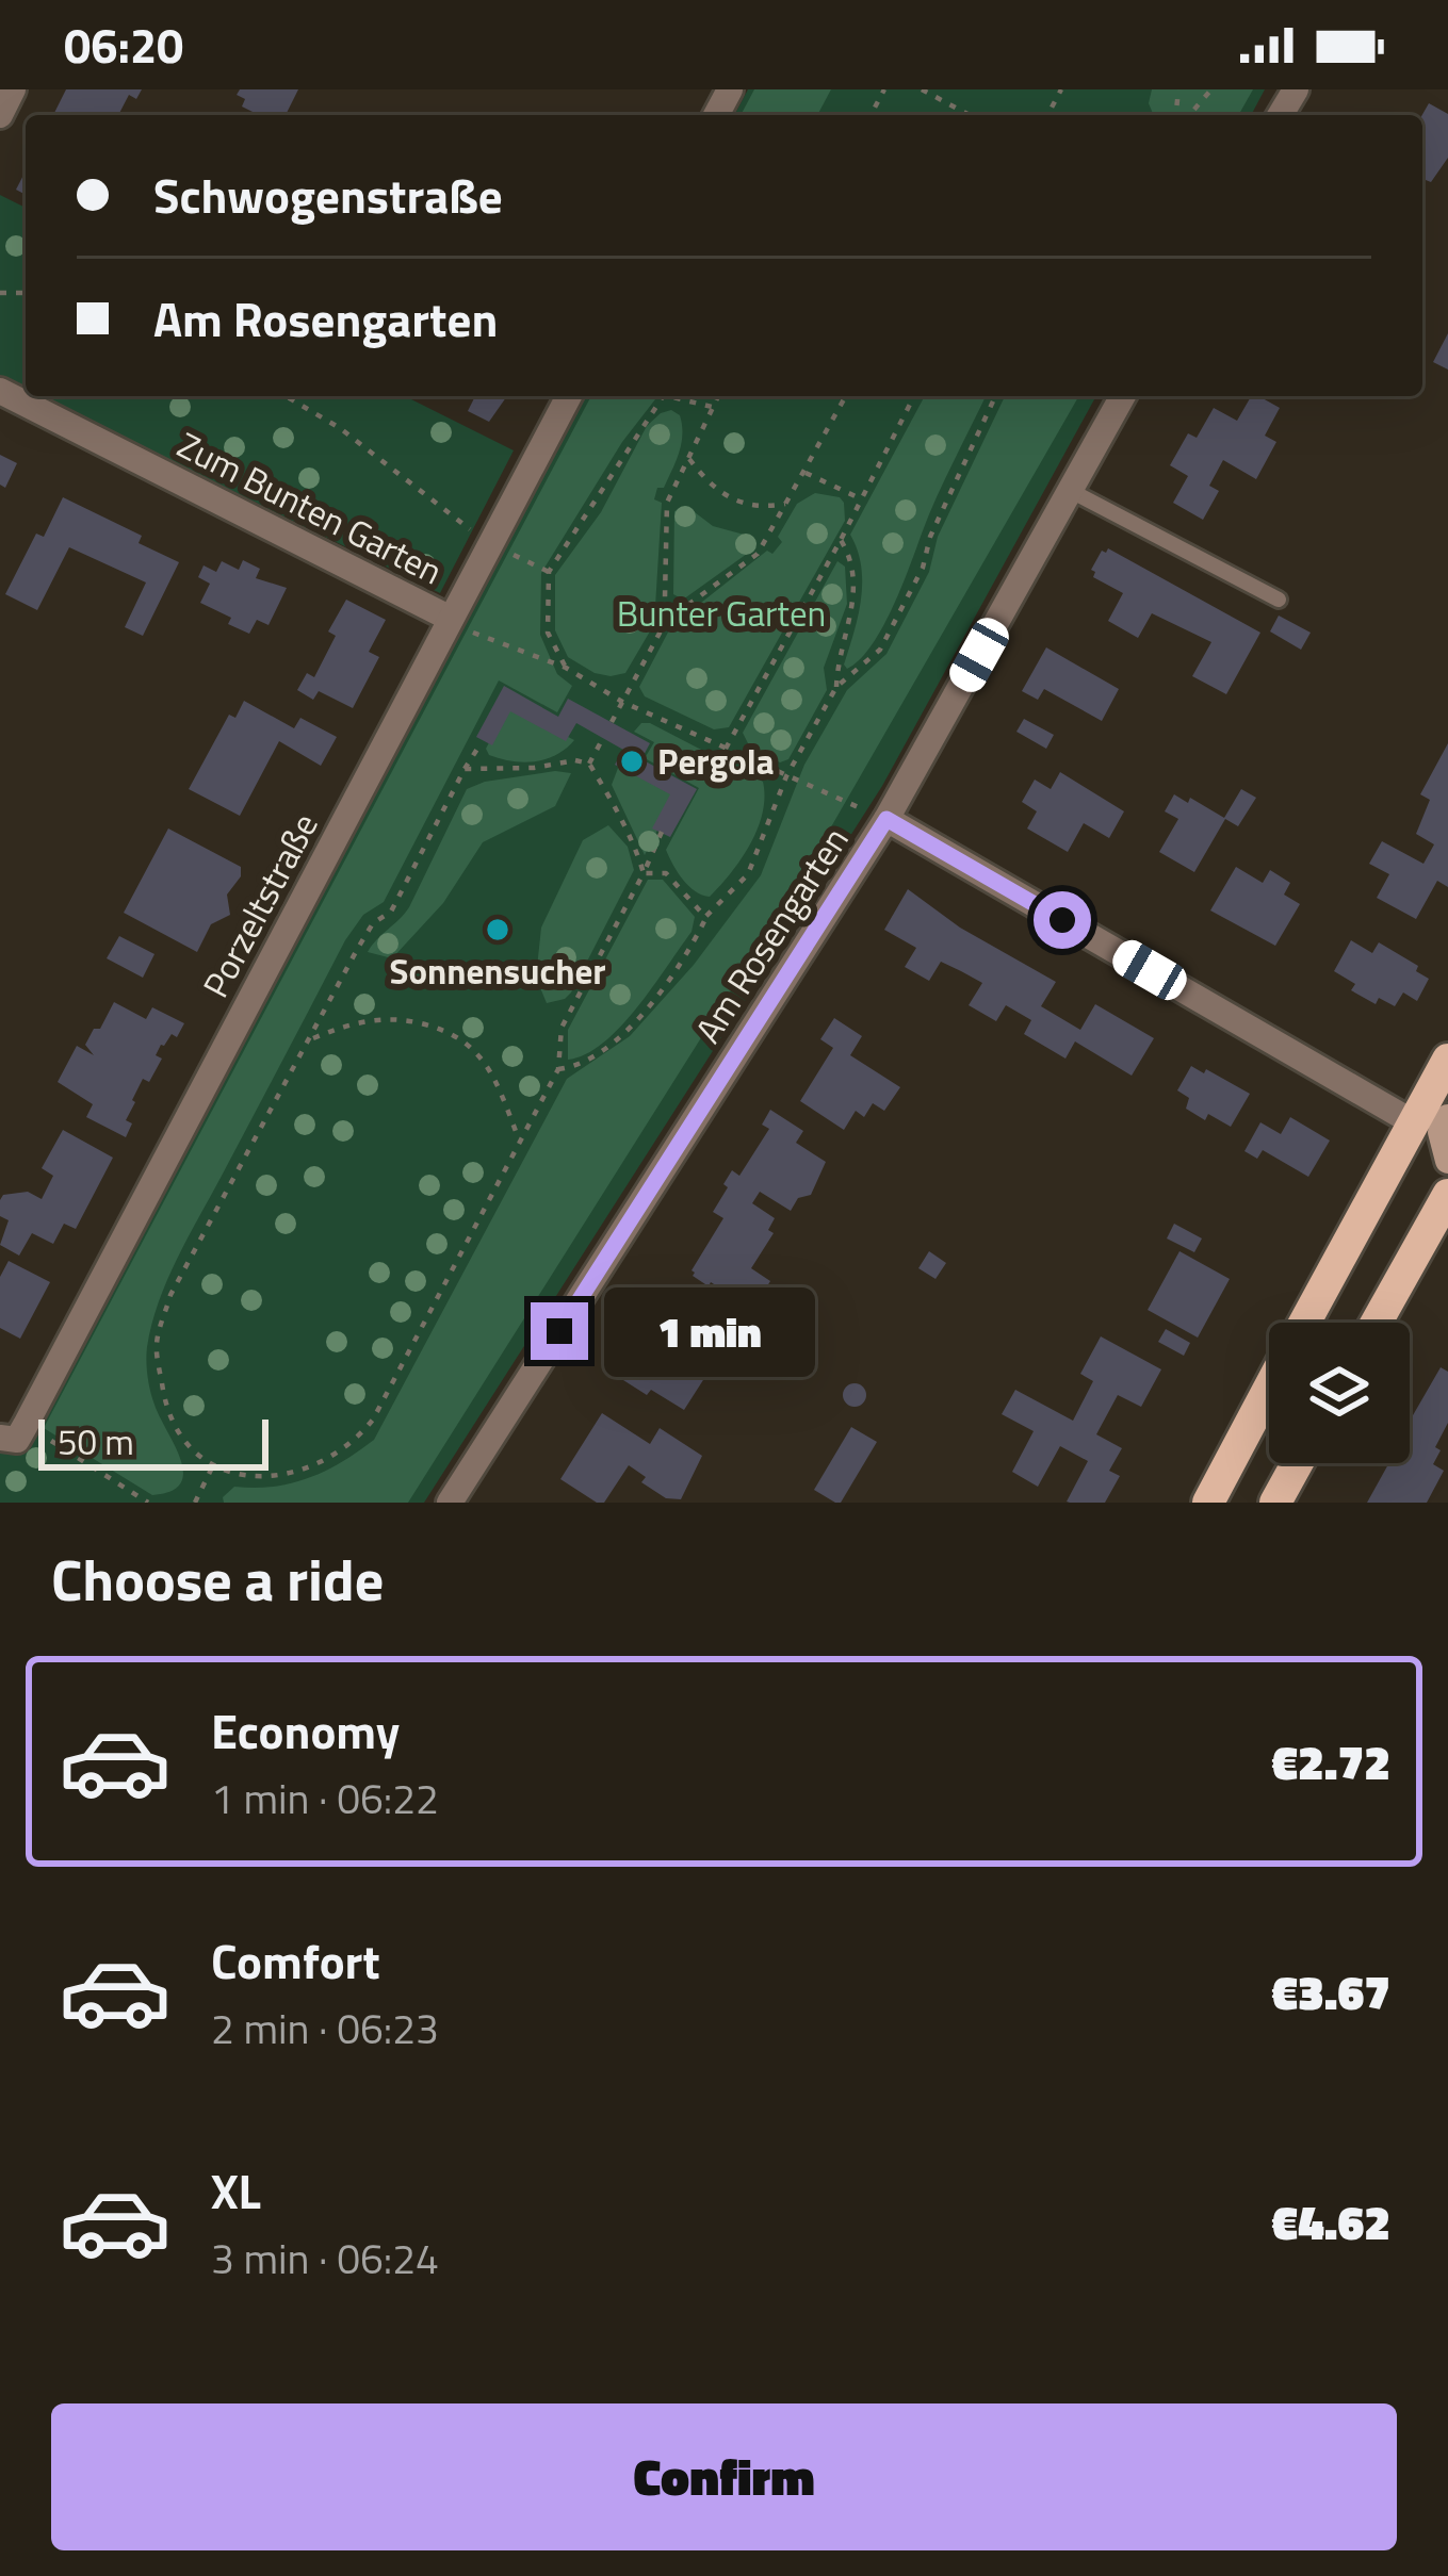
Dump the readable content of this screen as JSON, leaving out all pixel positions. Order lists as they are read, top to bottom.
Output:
{
  "streets": {
    "street": ["Zum Bunten Garten", "Porzeltstraße", "Am Rosengarten"]
  },
  "crossings": [
    ["Zum Bunten Garten", "Porzeltstraße"]
  ],
  "parks": ["Bunter Garten"],
  "places": ["Pergola", "Sonnensucher"],
  "scale_bar": "50 m",
  "page": {
    "status": "06:20",
    "banner": ["Schwogenstraße", "Am Rosengarten"],
    "bubble": "1 min",
    "scale": "50 m",
    "heading": "Choose a ride",
    "list": [
      {
        "name": "Economy",
        "note": "1 min · 06:22",
        "value": "€2.72"
      },
      {
        "name": "Comfort",
        "note": "2 min · 06:23",
        "value": "€3.67"
      },
      {
        "name": "XL",
        "note": "3 min · 06:24",
        "value": "€4.62"
      }
    ],
    "buttons": "Confirm"
  }
}
